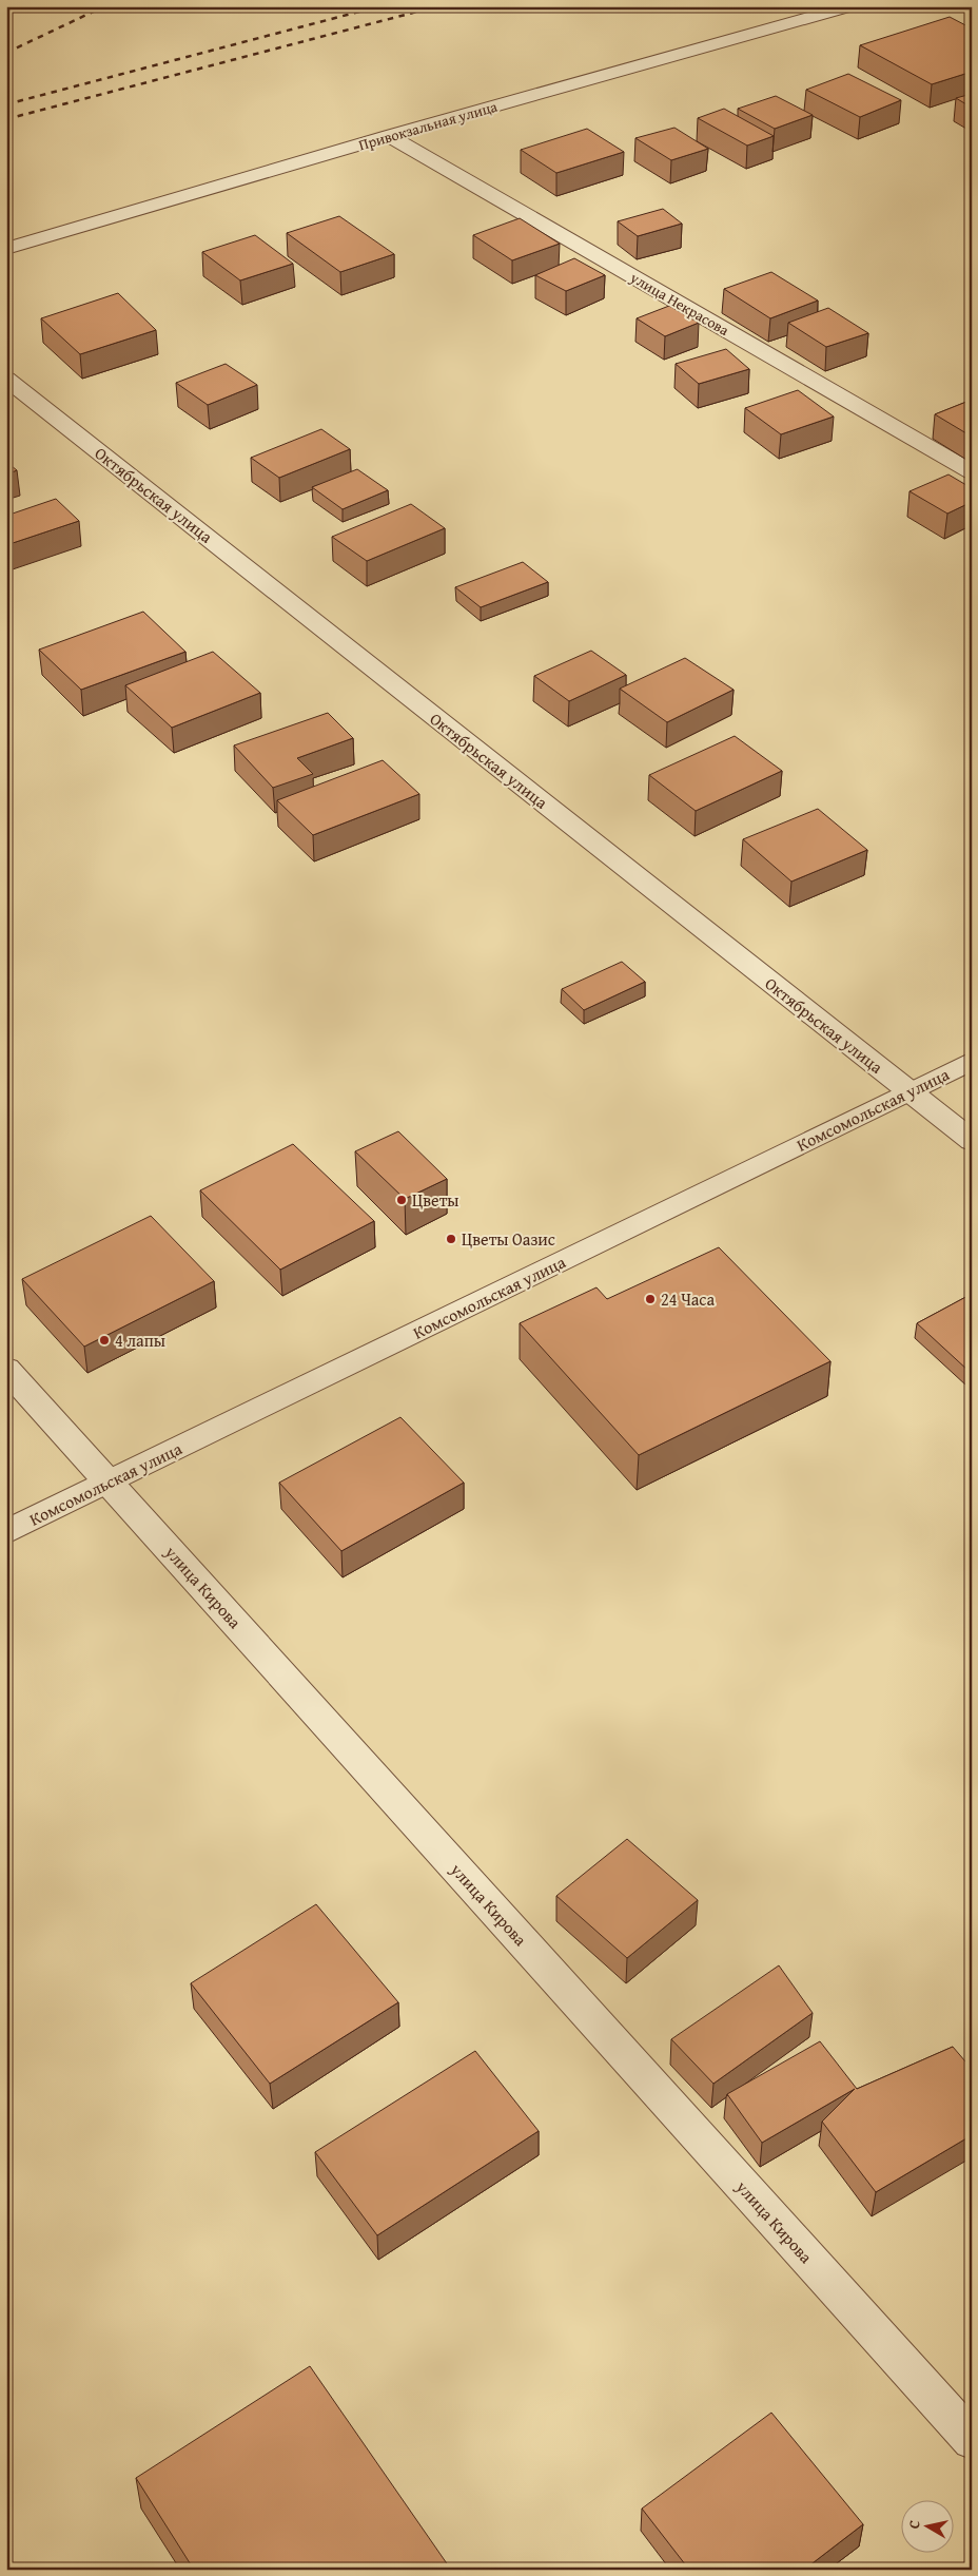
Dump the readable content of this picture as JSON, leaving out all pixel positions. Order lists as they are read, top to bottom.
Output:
{
  "streets": {
    "street": [
      "Привокзальная улица",
      "улица Некрасова",
      "Октябрьская улица",
      "Комсомольская улица",
      "улица Кирова"
    ]
  },
  "crossings": [
    ["Привокзальная улица", "улица Некрасова"],
    ["Октябрьская улица", "Комсомольская улица"],
    ["Комсомольская улица", "улица Кирова"]
  ],
  "places": [
    "Цветы",
    "Цветы Оазис",
    "24 Часа",
    "4 лапы"
  ],
  "north": "left"
}
